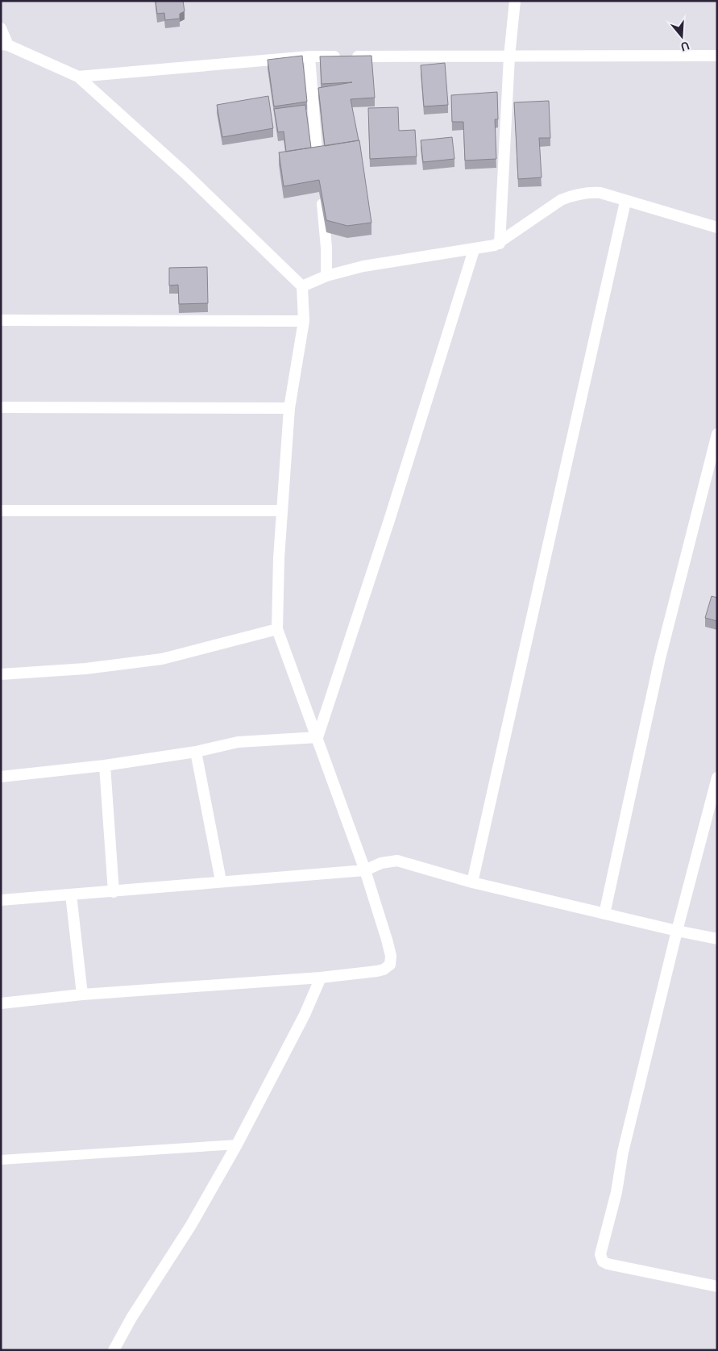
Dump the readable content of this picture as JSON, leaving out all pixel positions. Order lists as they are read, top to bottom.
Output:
{
  "north": "bottom"
}
